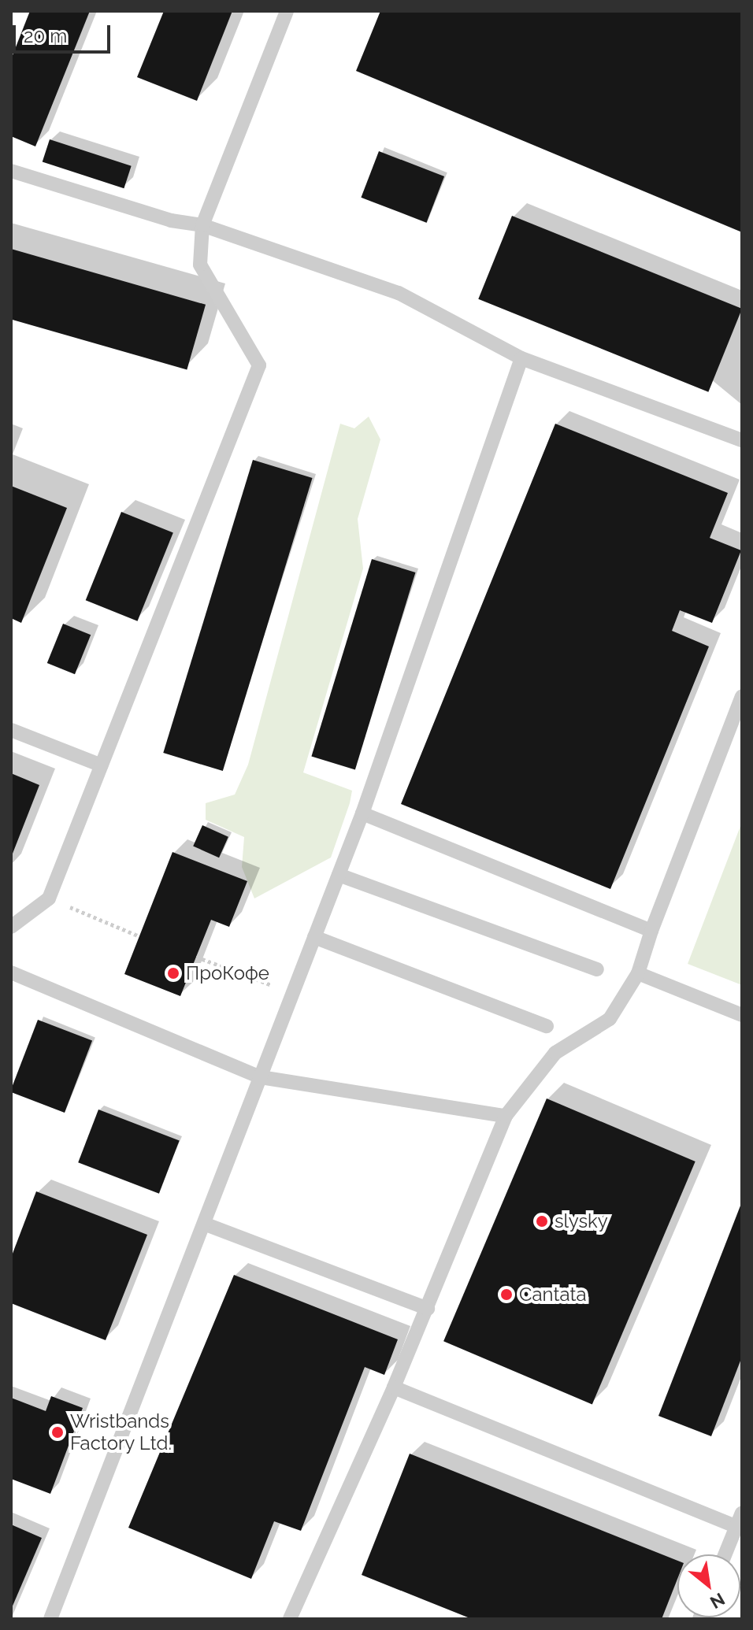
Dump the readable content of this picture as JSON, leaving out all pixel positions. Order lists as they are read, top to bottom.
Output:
{
  "places": [
    "ПроКофе",
    "slysky",
    "Cantata",
    "Wristbands Factory Ltd."
  ],
  "scale_bar": "20 m",
  "north": "bottom right"
}
